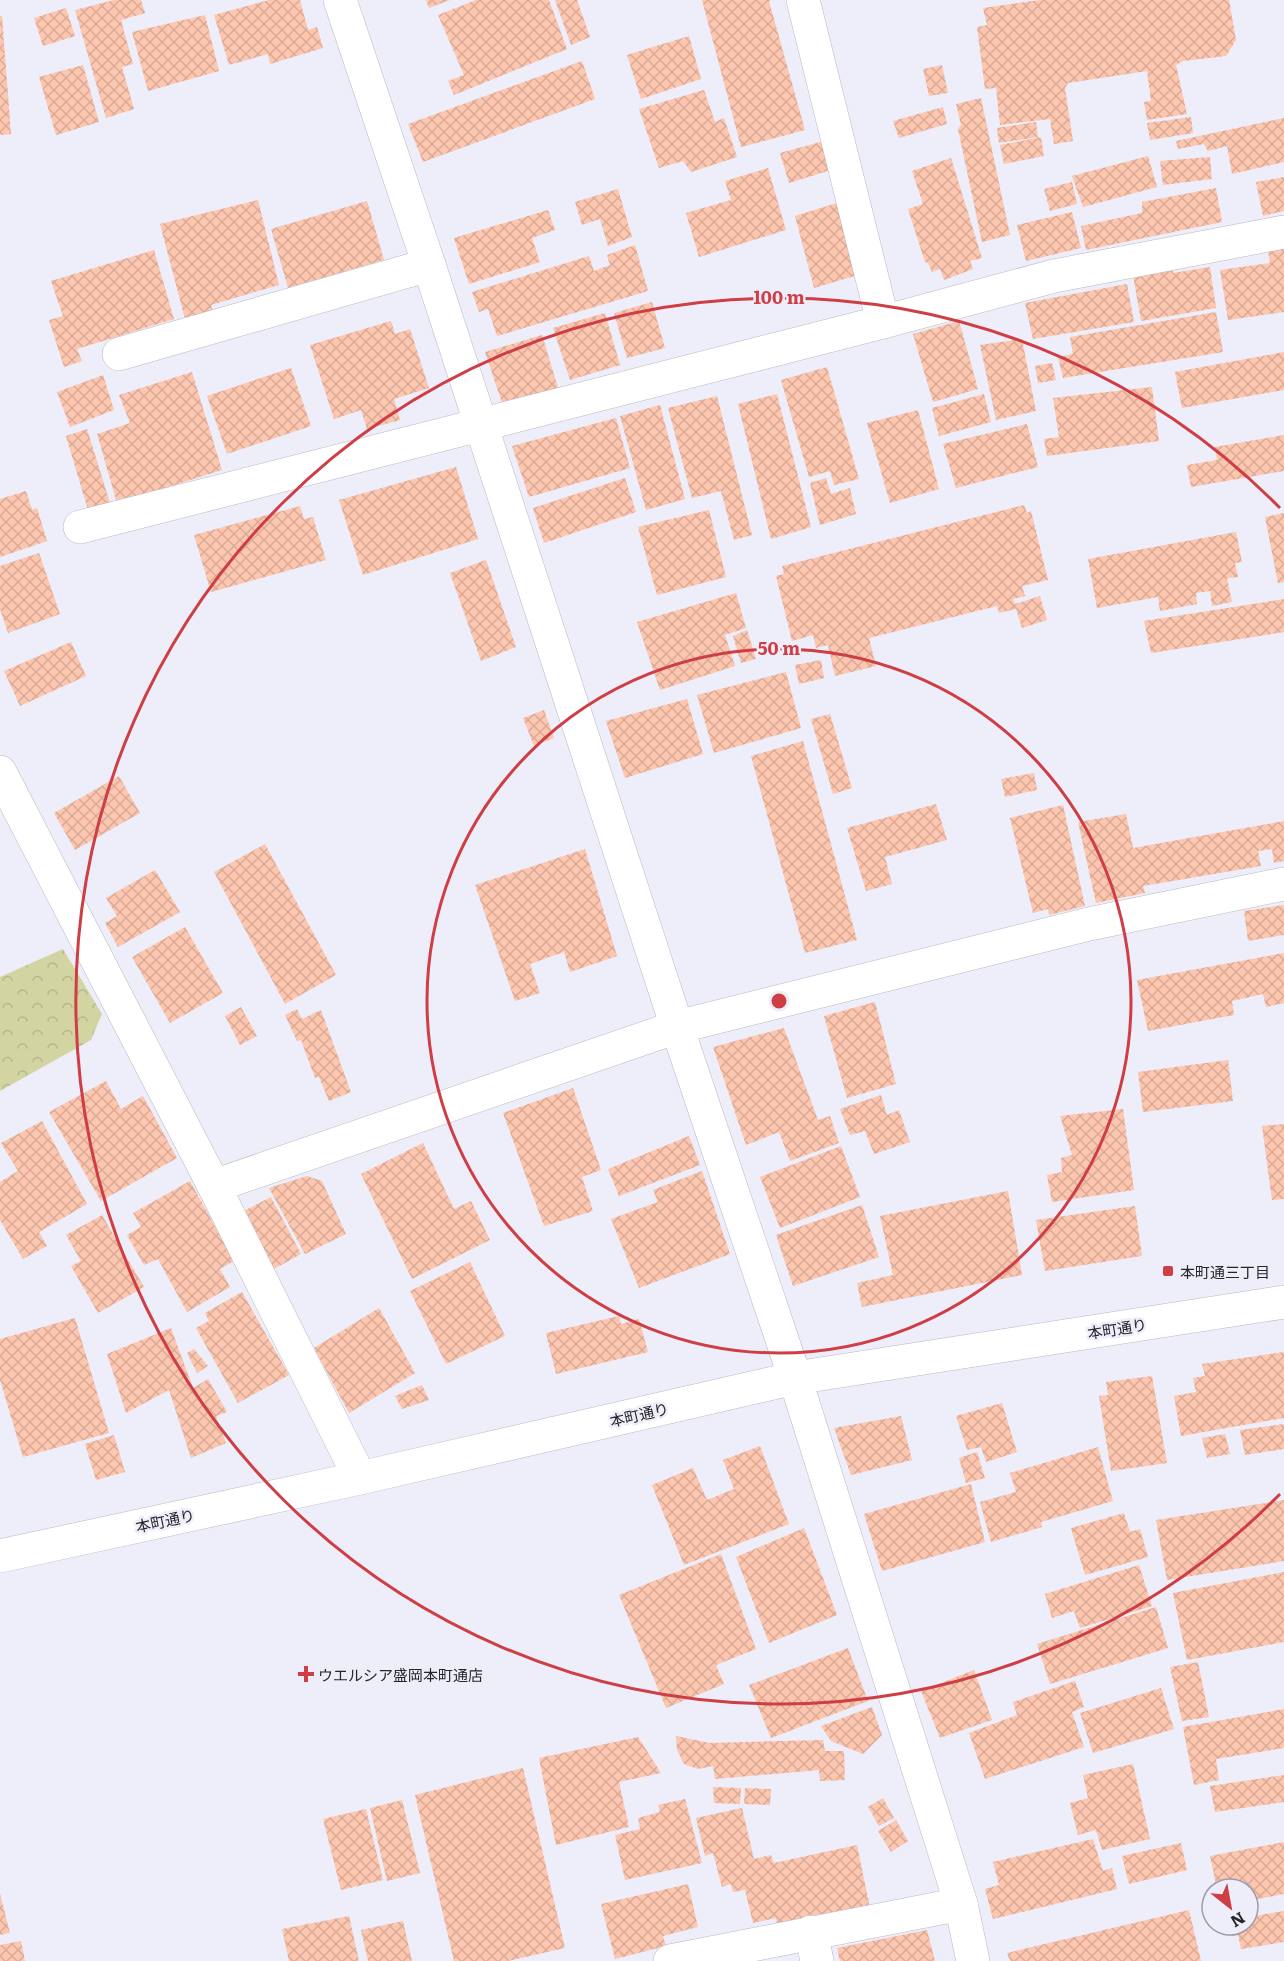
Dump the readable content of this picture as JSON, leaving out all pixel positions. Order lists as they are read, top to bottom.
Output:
{
  "streets": {
    "street": ["本町通り"]
  },
  "places": {
    "transit": ["本町通三丁目"],
    "health": ["ウエルシア盛岡本町通店"]
  },
  "north": "bottom right",
  "rings": ["100 m", "50 m"]
}
